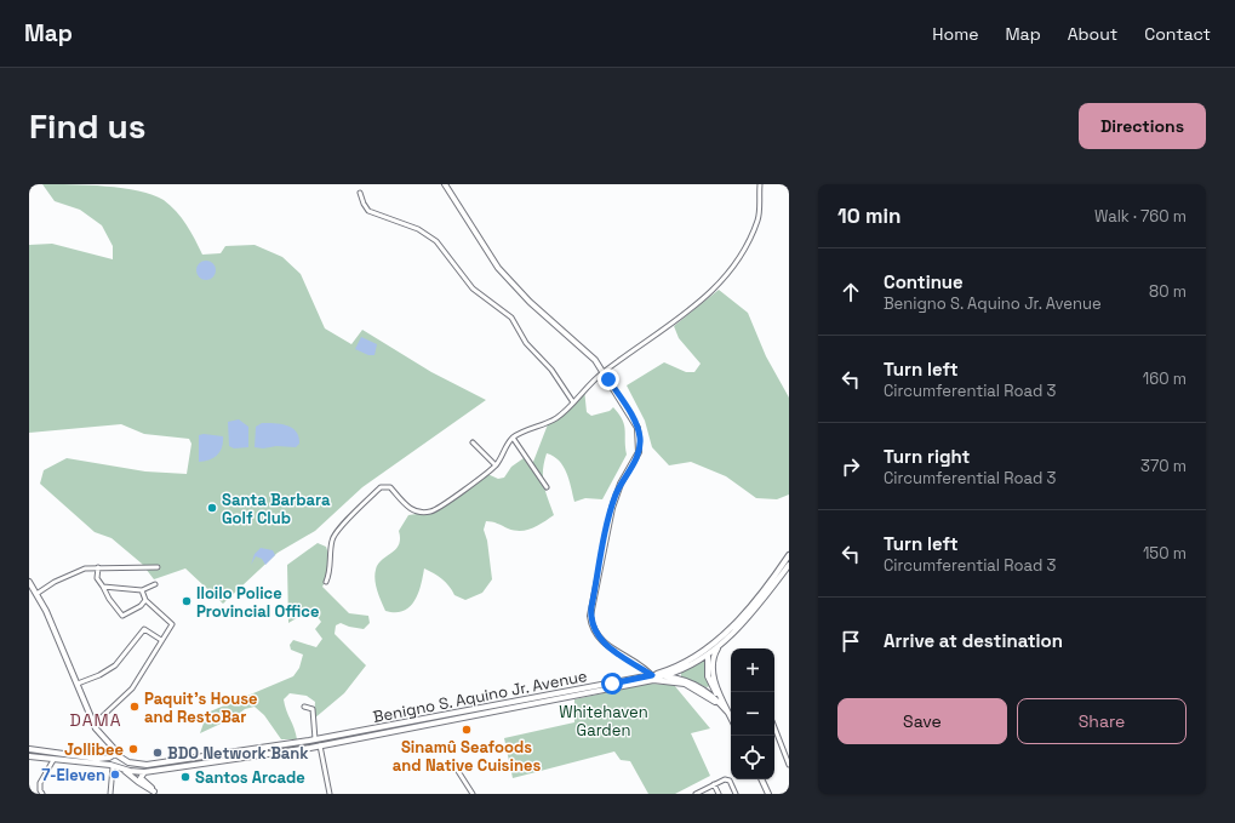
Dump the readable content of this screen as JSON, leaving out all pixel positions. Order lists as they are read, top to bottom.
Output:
{
  "streets": {
    "main road": ["Benigno S. Aquino Jr. Avenue"]
  },
  "districts": ["DAMA"],
  "parks": ["Whitehaven Garden"],
  "places": [
    "Santa Barbara Golf Club",
    "Iloilo Police Provincial Office",
    "Paquit's House and RestoBar",
    "Sinamû Seafoods and Native Cuisines",
    "Jollibee",
    "BDO Network Bank",
    "7-Eleven",
    "Santos Arcade"
  ],
  "page": {
    "header": "Map",
    "nav": [
      "Home",
      "Map",
      "About",
      "Contact"
    ],
    "buttons": [
      "Directions",
      ["Save", "Share"]
    ],
    "title": "Find us",
    "heading": ["10 min", "Walk · 760 m"],
    "list": [
      ["Continue", "Benigno S. Aquino Jr. Avenue", "80 m"],
      ["Turn left", "Circumferential Road 3", "160 m"],
      ["Turn right", "Circumferential Road 3", "370 m"],
      ["Turn left", "Circumferential Road 3", "150 m"],
      "Arrive at destination"
    ],
    "map_buttons": ["+", "−"]
  }
}
